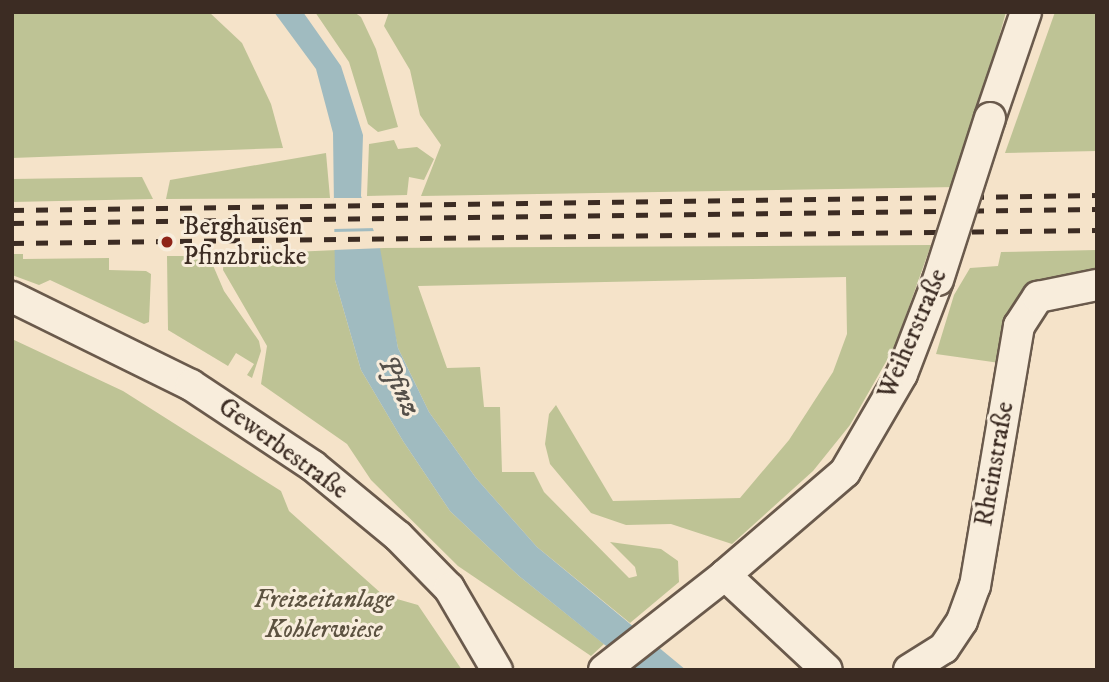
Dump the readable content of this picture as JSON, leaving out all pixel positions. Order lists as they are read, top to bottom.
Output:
{
  "streets": {
    "street": ["Weiherstraße", "Gewerbestraße", "Rheinstraße"]
  },
  "water": ["Pfinz"],
  "parks": ["Freizeitanlage Kohlerwiese"],
  "places": ["Berghausen Pfinzbrücke"]
}
